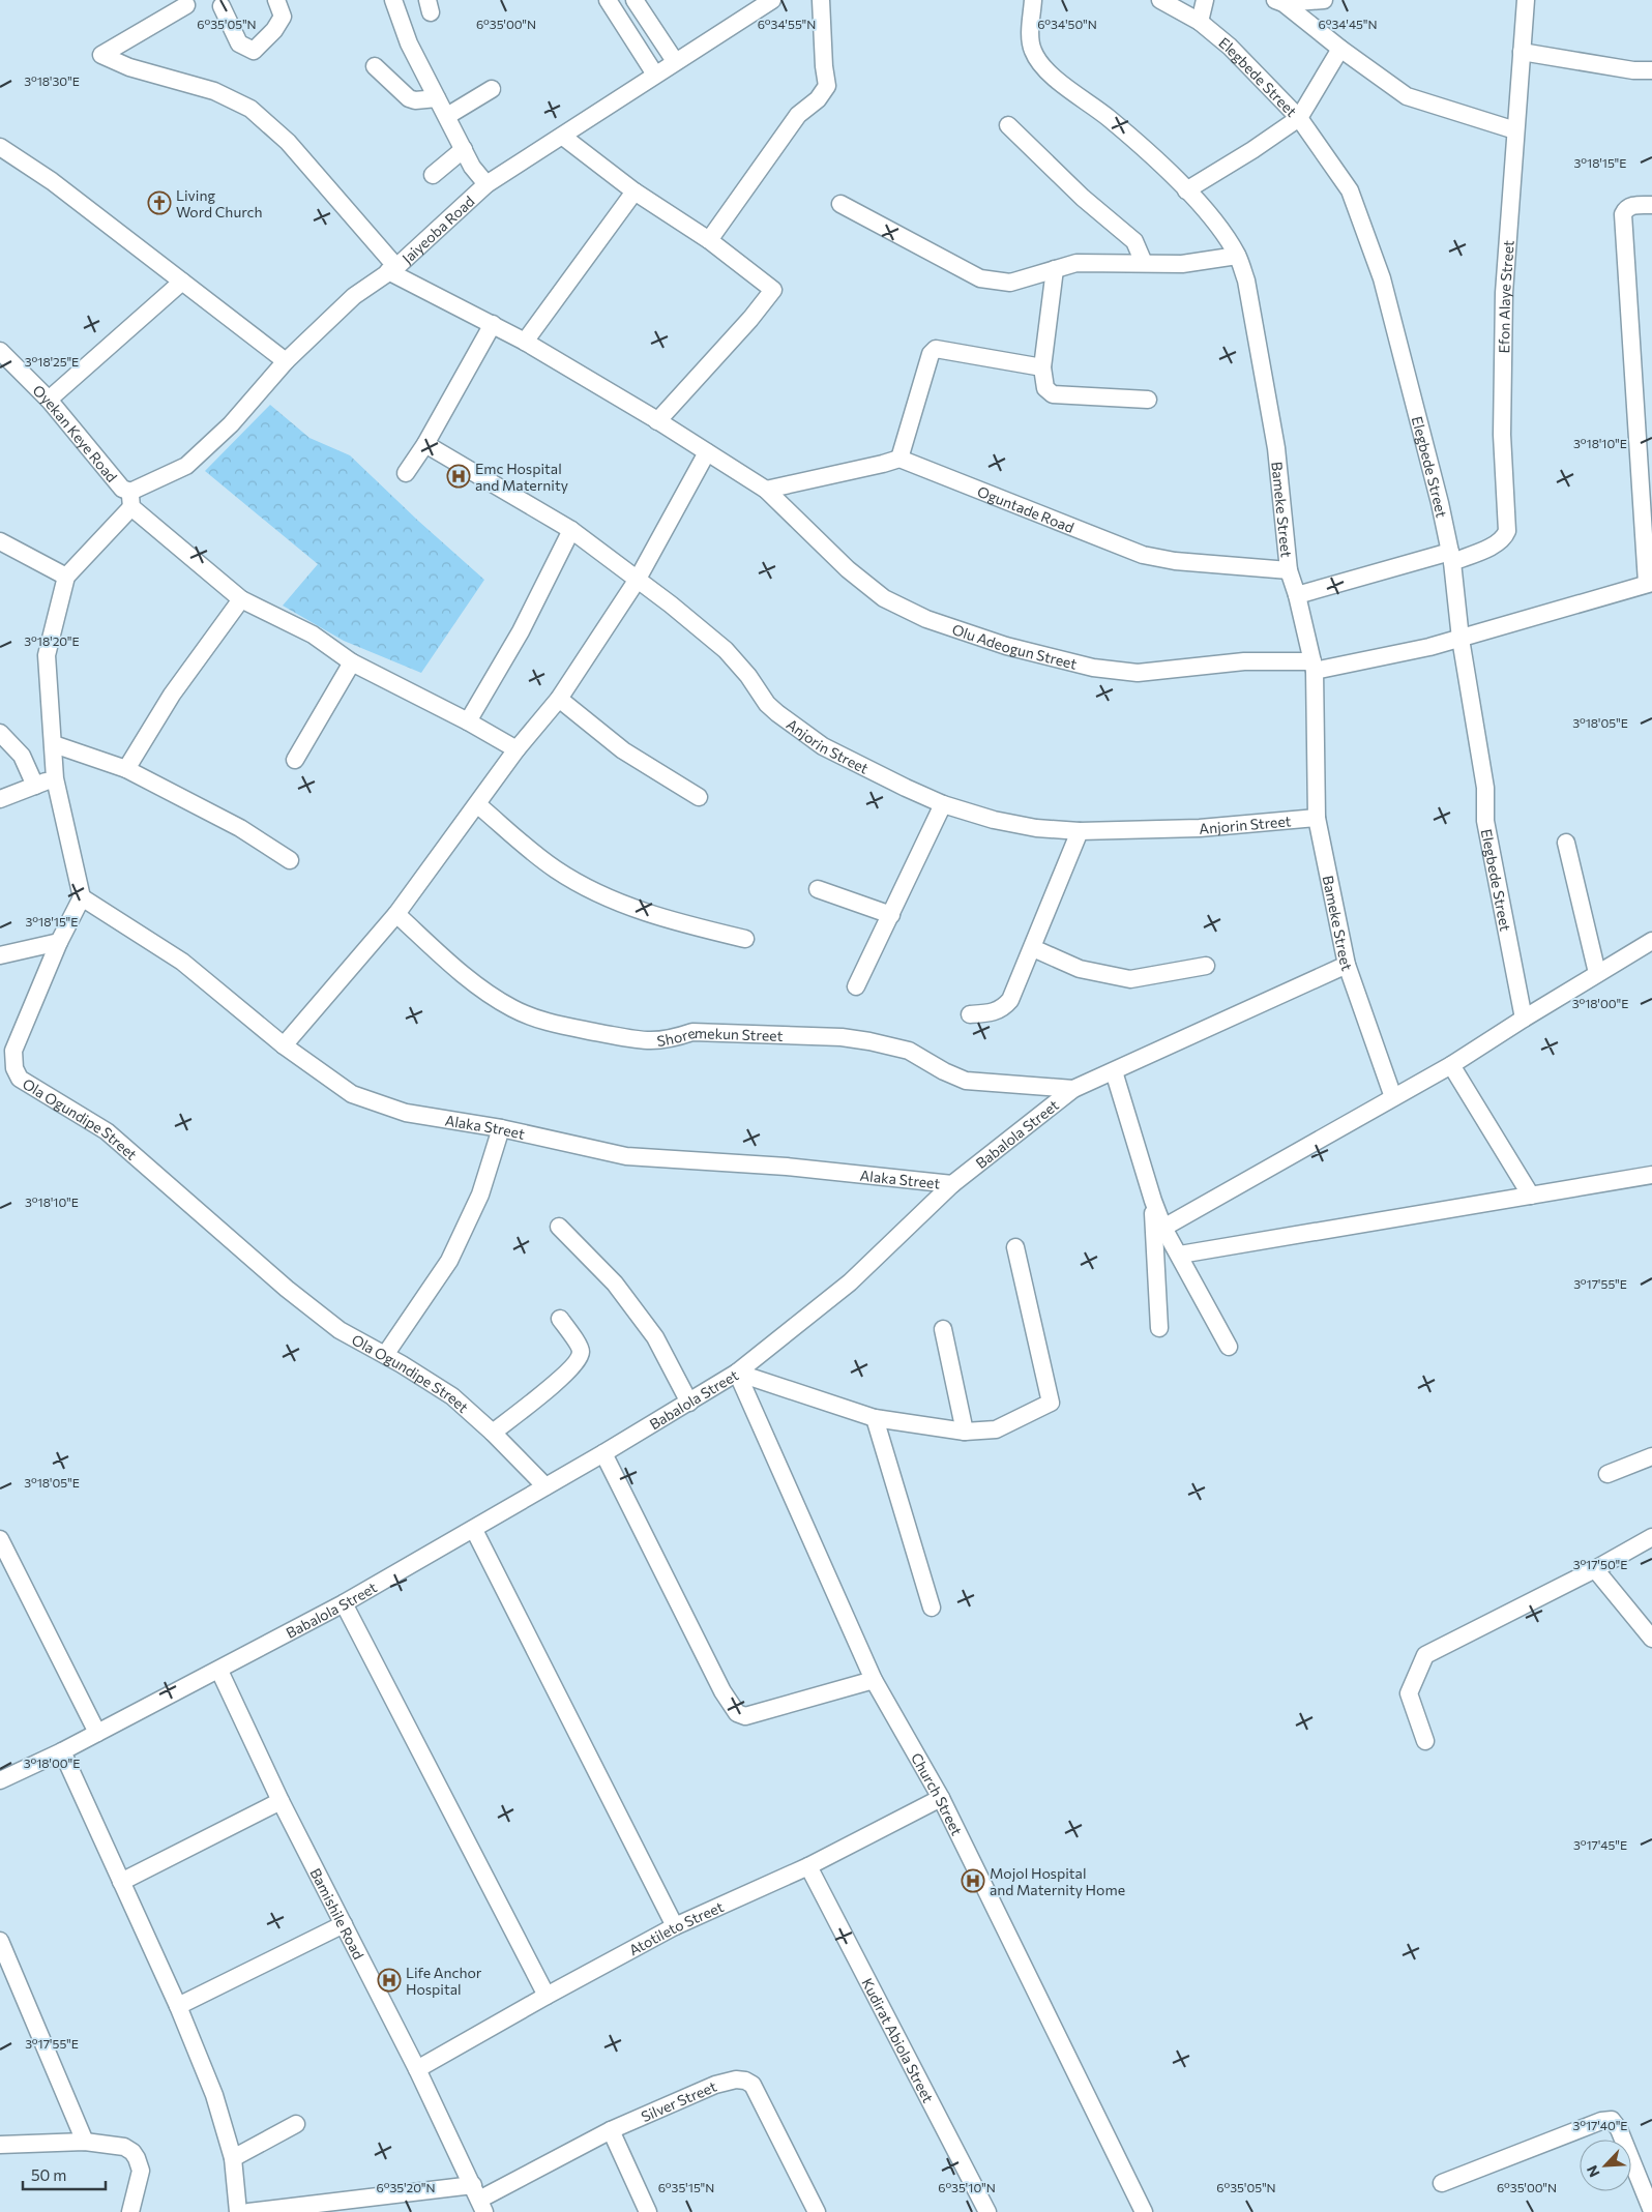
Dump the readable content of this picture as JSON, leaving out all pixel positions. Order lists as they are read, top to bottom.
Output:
{
  "streets": {
    "street": [
      "Elegbede Street",
      "Jaiyeoba Road",
      "Efon Alaye Street",
      "Oyekan Keye Road",
      "Oguntade Road",
      "Bameke Street",
      "Olu Adeogun Street",
      "Anjorin Street",
      "Shoremekun Street",
      "Ola Ogundipe Street",
      "Alaka Street",
      "Babalola Street",
      "Church Street",
      "Bamishile Road",
      "Atotileto Street",
      "Kudirat Abiola Street",
      "Silver Street"
    ]
  },
  "crossings": [
    ["Elegbede Street", "Efon Alaye Street"],
    ["Elegbede Street", "Olu Adeogun Street"],
    ["Jaiyeoba Road", "Oyekan Keye Road"],
    ["Jaiyeoba Road", "Olu Adeogun Street"],
    ["Efon Alaye Street", "Bameke Street"],
    ["Oguntade Road", "Bameke Street"],
    ["Bameke Street", "Olu Adeogun Street"],
    ["Bameke Street", "Anjorin Street"],
    ["Bameke Street", "Babalola Street"],
    ["Shoremekun Street", "Babalola Street"],
    ["Ola Ogundipe Street", "Alaka Street"],
    ["Ola Ogundipe Street", "Babalola Street"],
    ["Alaka Street", "Babalola Street"],
    ["Babalola Street", "Church Street"],
    ["Babalola Street", "Bamishile Road"],
    ["Church Street", "Atotileto Street"],
    ["Bamishile Road", "Atotileto Street"],
    ["Bamishile Road", "Silver Street"],
    ["Atotileto Street", "Kudirat Abiola Street"]
  ],
  "places": {
    "church": ["Living Word Church"],
    "hospital": ["Emc Hospital and Maternity", "Mojol Hospital and Maternity Home", "Life Anchor Hospital"]
  },
  "scale_bar": "50 m",
  "north": "bottom left",
  "coordinates": [
    "6°34'50\"N",
    "6°34'45\"N",
    "6°35'05\"N",
    "6°35'00\"N",
    "6°34'55\"N",
    "3°18'30\"E",
    "3°18'15\"E",
    "3°18'25\"E",
    "3°18'10\"E",
    "3°18'20\"E",
    "3°18'05\"E",
    "3°18'00\"E",
    "3°17'55\"E",
    "3°17'50\"E",
    "3°17'45\"E",
    "3°17'40\"E",
    "6°35'20\"N",
    "6°35'15\"N",
    "6°35'10\"N"
  ]
}
